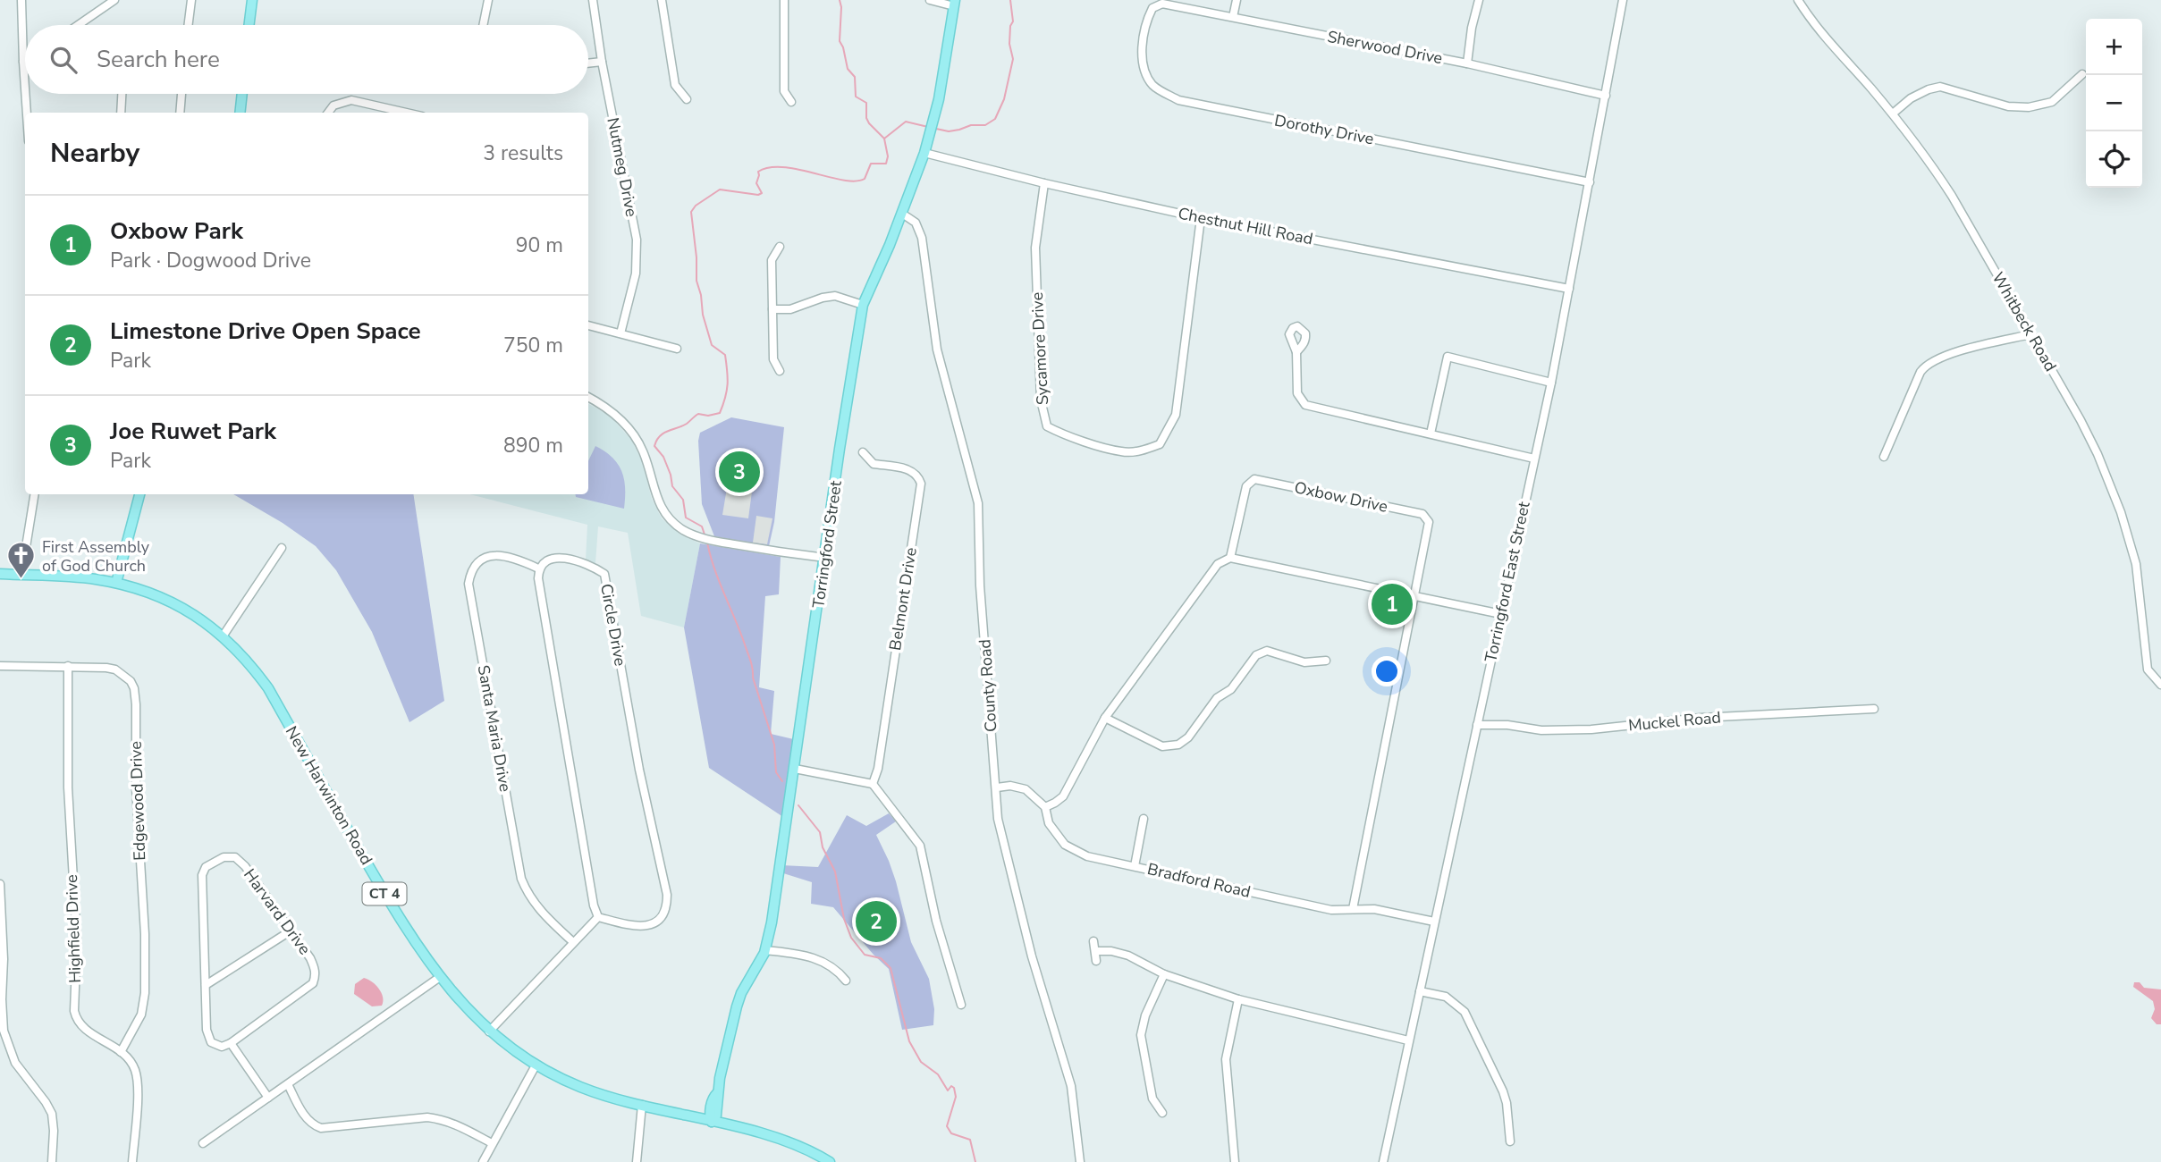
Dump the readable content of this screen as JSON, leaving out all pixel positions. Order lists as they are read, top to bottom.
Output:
{
  "streets": {
    "main road": ["Torringford Street", "New Harwinton Road", "CT 4"],
    "street": [
      "Sherwood Drive",
      "Dorothy Drive",
      "Nutmeg Drive",
      "Chestnut Hill Road",
      "Whitbeck Road",
      "Sycamore Drive",
      "Oxbow Drive",
      "Torringford East Street",
      "Belmont Drive",
      "Circle Drive",
      "County Road",
      "Muckel Road",
      "Santa Maria Drive",
      "Edgewood Drive",
      "Bradford Road",
      "Harvard Drive",
      "Highfield Drive"
    ]
  },
  "crossings": [
    ["Sherwood Drive", "Dorothy Drive"],
    ["Sherwood Drive", "Torringford East Street"],
    ["Dorothy Drive", "Torringford East Street"],
    ["Chestnut Hill Road", "Sycamore Drive"],
    ["Chestnut Hill Road", "Torringford Street"],
    ["Chestnut Hill Road", "Torringford East Street"],
    ["Oxbow Drive", "Bradford Road"],
    ["Torringford Street", "County Road"],
    ["Torringford Street", "New Harwinton Road"],
    ["Torringford East Street", "Muckel Road"],
    ["Torringford East Street", "Bradford Road"],
    ["Circle Drive", "Santa Maria Drive"],
    ["County Road", "Bradford Road"],
    ["Edgewood Drive", "Highfield Drive"]
  ],
  "places": {
    "church": ["First Assembly of God Church"]
  },
  "page": {
    "map_buttons": ["+", "−"],
    "search": "Search here",
    "heading": ["Nearby", "3 results"],
    "list": [
      {
        "mark": "1",
        "name": "Oxbow Park",
        "note": "Park · Dogwood Drive",
        "value": "90 m"
      },
      {
        "mark": "2",
        "name": "Limestone Drive Open Space",
        "note": "Park",
        "value": "750 m"
      },
      {
        "mark": "3",
        "name": "Joe Ruwet Park",
        "note": "Park",
        "value": "890 m"
      }
    ],
    "pins": ["3", "1", "2"]
  }
}
